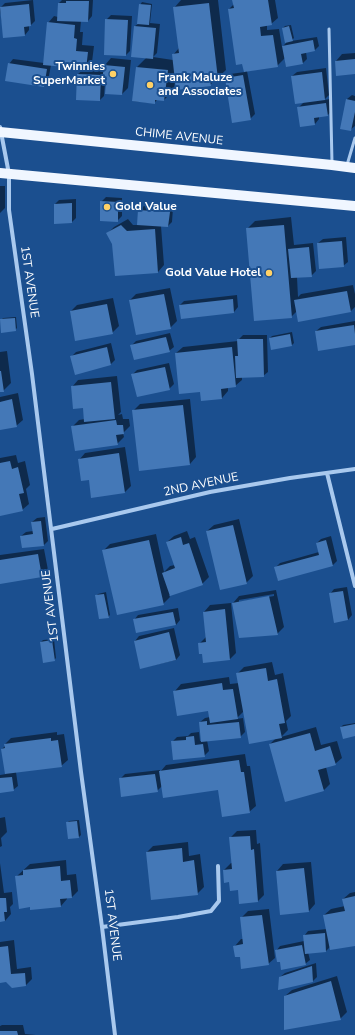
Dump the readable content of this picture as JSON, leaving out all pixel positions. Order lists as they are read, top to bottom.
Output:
{
  "streets": {
    "main road": ["CHIME AVENUE"],
    "street": ["1ST AVENUE", "2ND AVENUE"]
  },
  "crossings": [
    ["CHIME AVENUE", "1ST AVENUE"],
    ["1ST AVENUE", "2ND AVENUE"]
  ],
  "places": [
    "Twinnies SuperMarket",
    "Frank Maluze and Associates",
    "Gold Value",
    "Gold Value Hotel"
  ]
}
